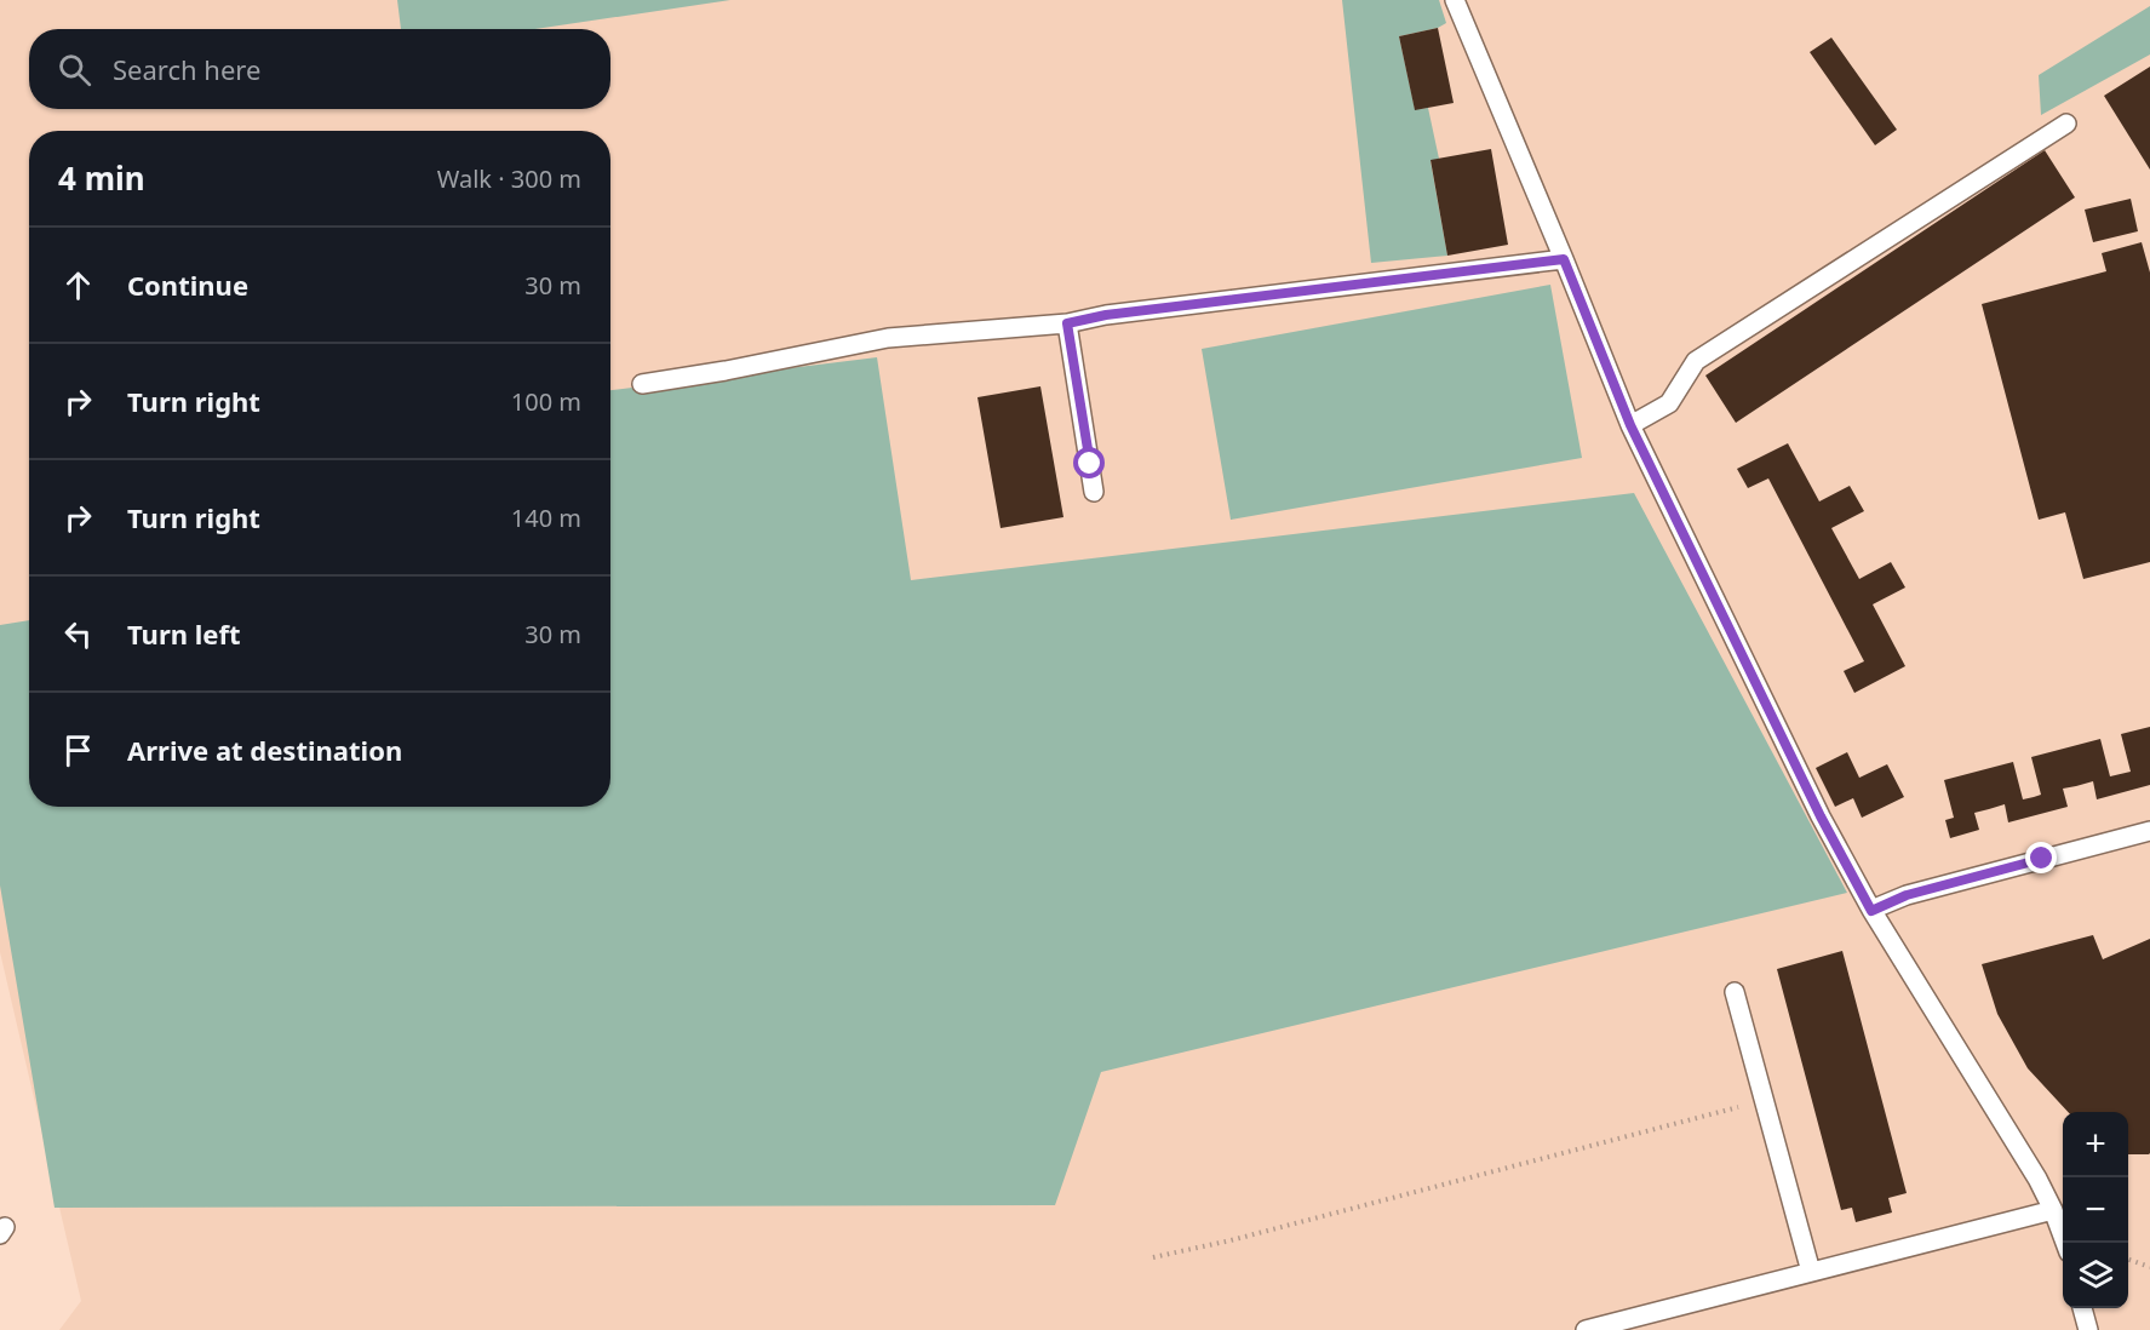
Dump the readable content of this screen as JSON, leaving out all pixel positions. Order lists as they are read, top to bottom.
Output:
{
  "page": {
    "search": "Search here",
    "heading": ["4 min", "Walk · 300 m"],
    "list": [
      ["Continue", "30 m"],
      ["Turn right", "100 m"],
      ["Turn right", "140 m"],
      ["Turn left", "30 m"],
      "Arrive at destination"
    ],
    "map_buttons": ["+", "−"]
  }
}
